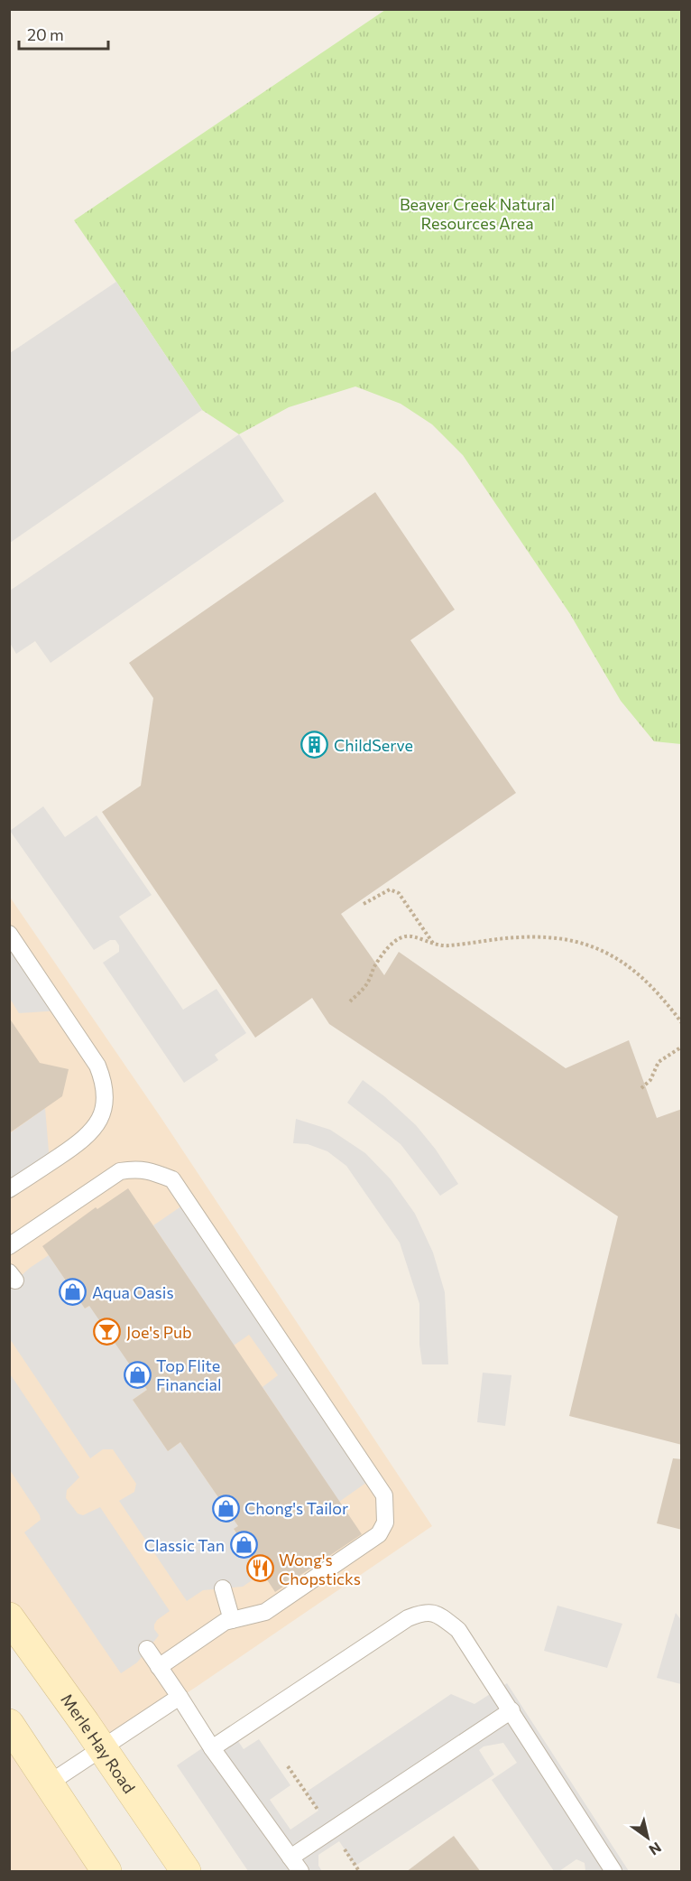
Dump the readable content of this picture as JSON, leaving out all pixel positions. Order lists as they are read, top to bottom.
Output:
{
  "streets": {
    "main road": ["Merle Hay Road"]
  },
  "parks": ["Beaver Creek Natural Resources Area"],
  "places": {
    "building": ["ChildServe"],
    "shop": [
      "Aqua Oasis",
      "Top Flite Financial",
      "Chong's Tailor",
      "Classic Tan"
    ],
    "bar": ["Joe's Pub"],
    "restaurant": ["Wong's Chopsticks"]
  },
  "scale_bar": "20 m",
  "north": "bottom right"
}
